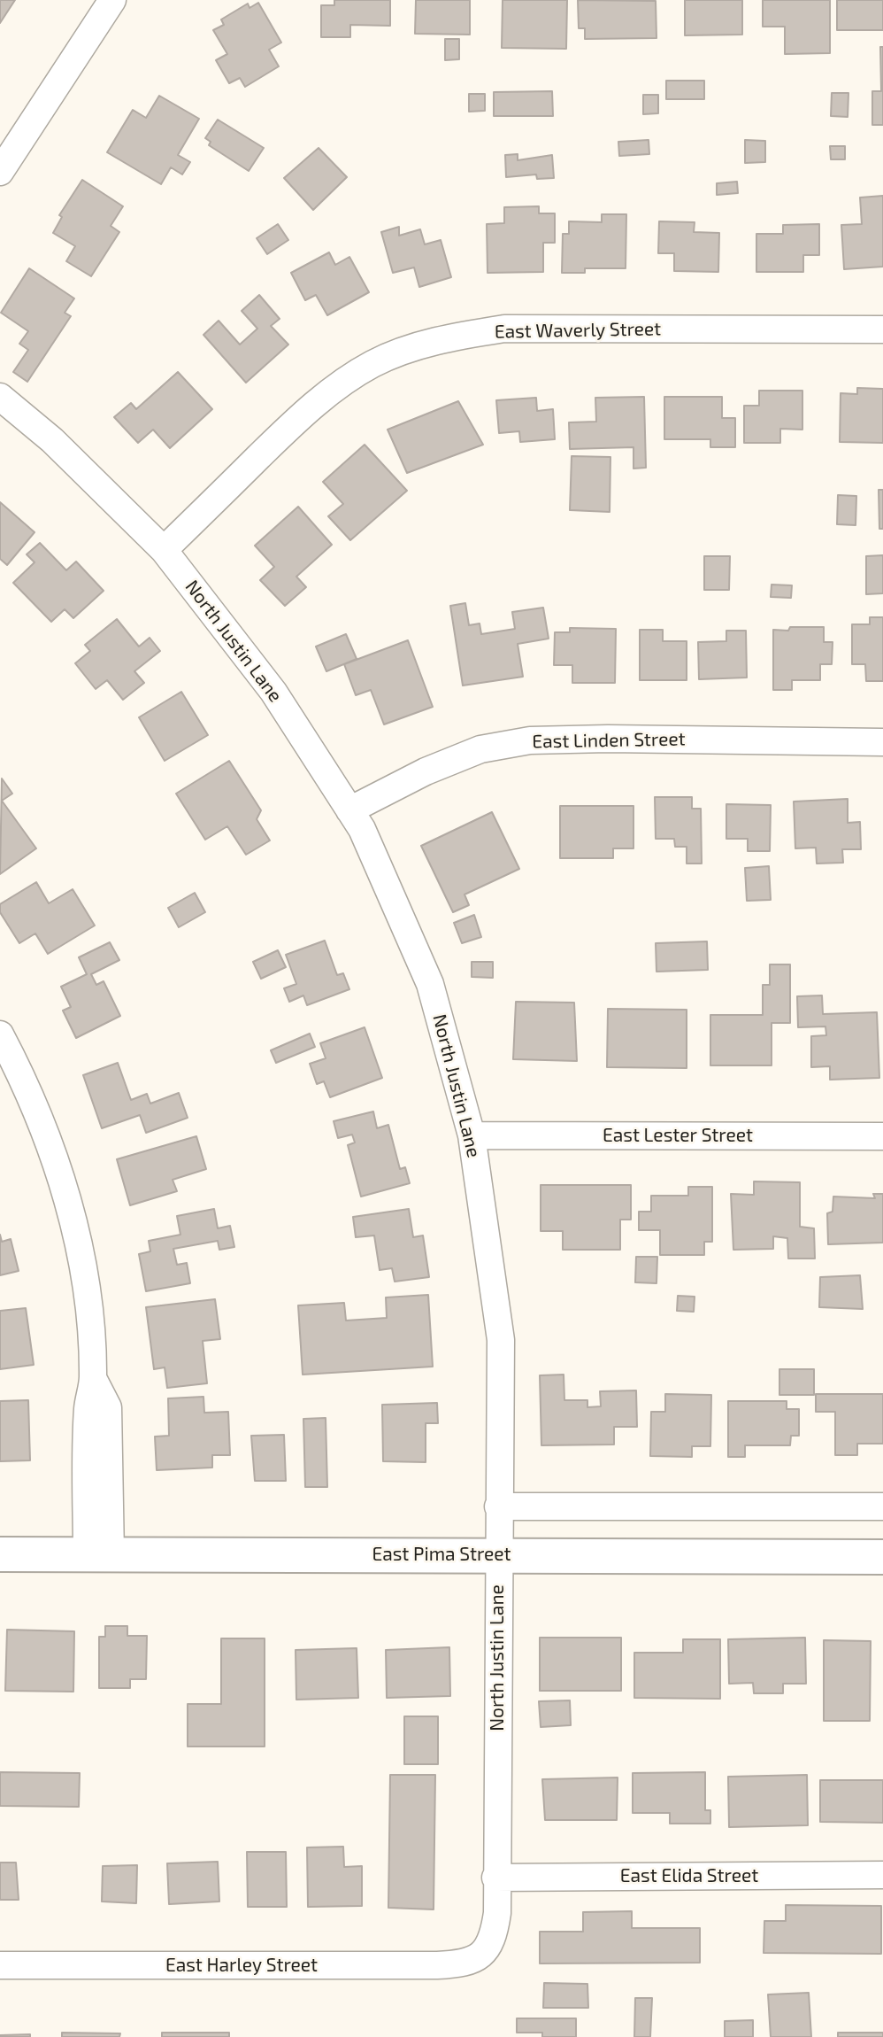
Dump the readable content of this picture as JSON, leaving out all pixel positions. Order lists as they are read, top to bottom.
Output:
{
  "streets": {
    "street": [
      "East Waverly Street",
      "North Justin Lane",
      "East Linden Street",
      "East Lester Street",
      "East Pima Street",
      "East Elida Street",
      "East Harley Street"
    ]
  },
  "crossings": [
    ["East Waverly Street", "North Justin Lane"],
    ["North Justin Lane", "East Linden Street"],
    ["North Justin Lane", "East Lester Street"],
    ["North Justin Lane", "East Pima Street"],
    ["North Justin Lane", "East Elida Street"],
    ["North Justin Lane", "East Harley Street"]
  ]
}
